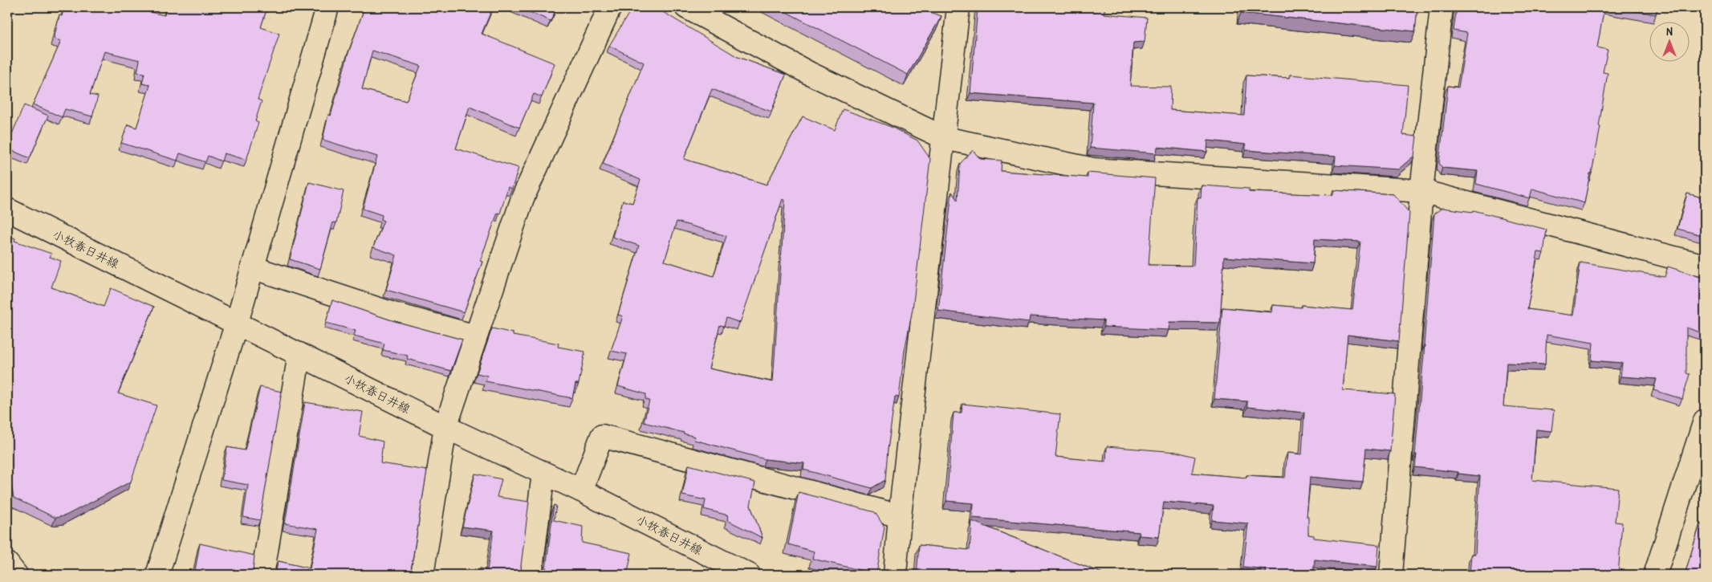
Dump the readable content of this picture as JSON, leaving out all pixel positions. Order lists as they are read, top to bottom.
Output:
{
  "streets": {
    "street": ["小牧春日井線"]
  },
  "north": "top"
}
